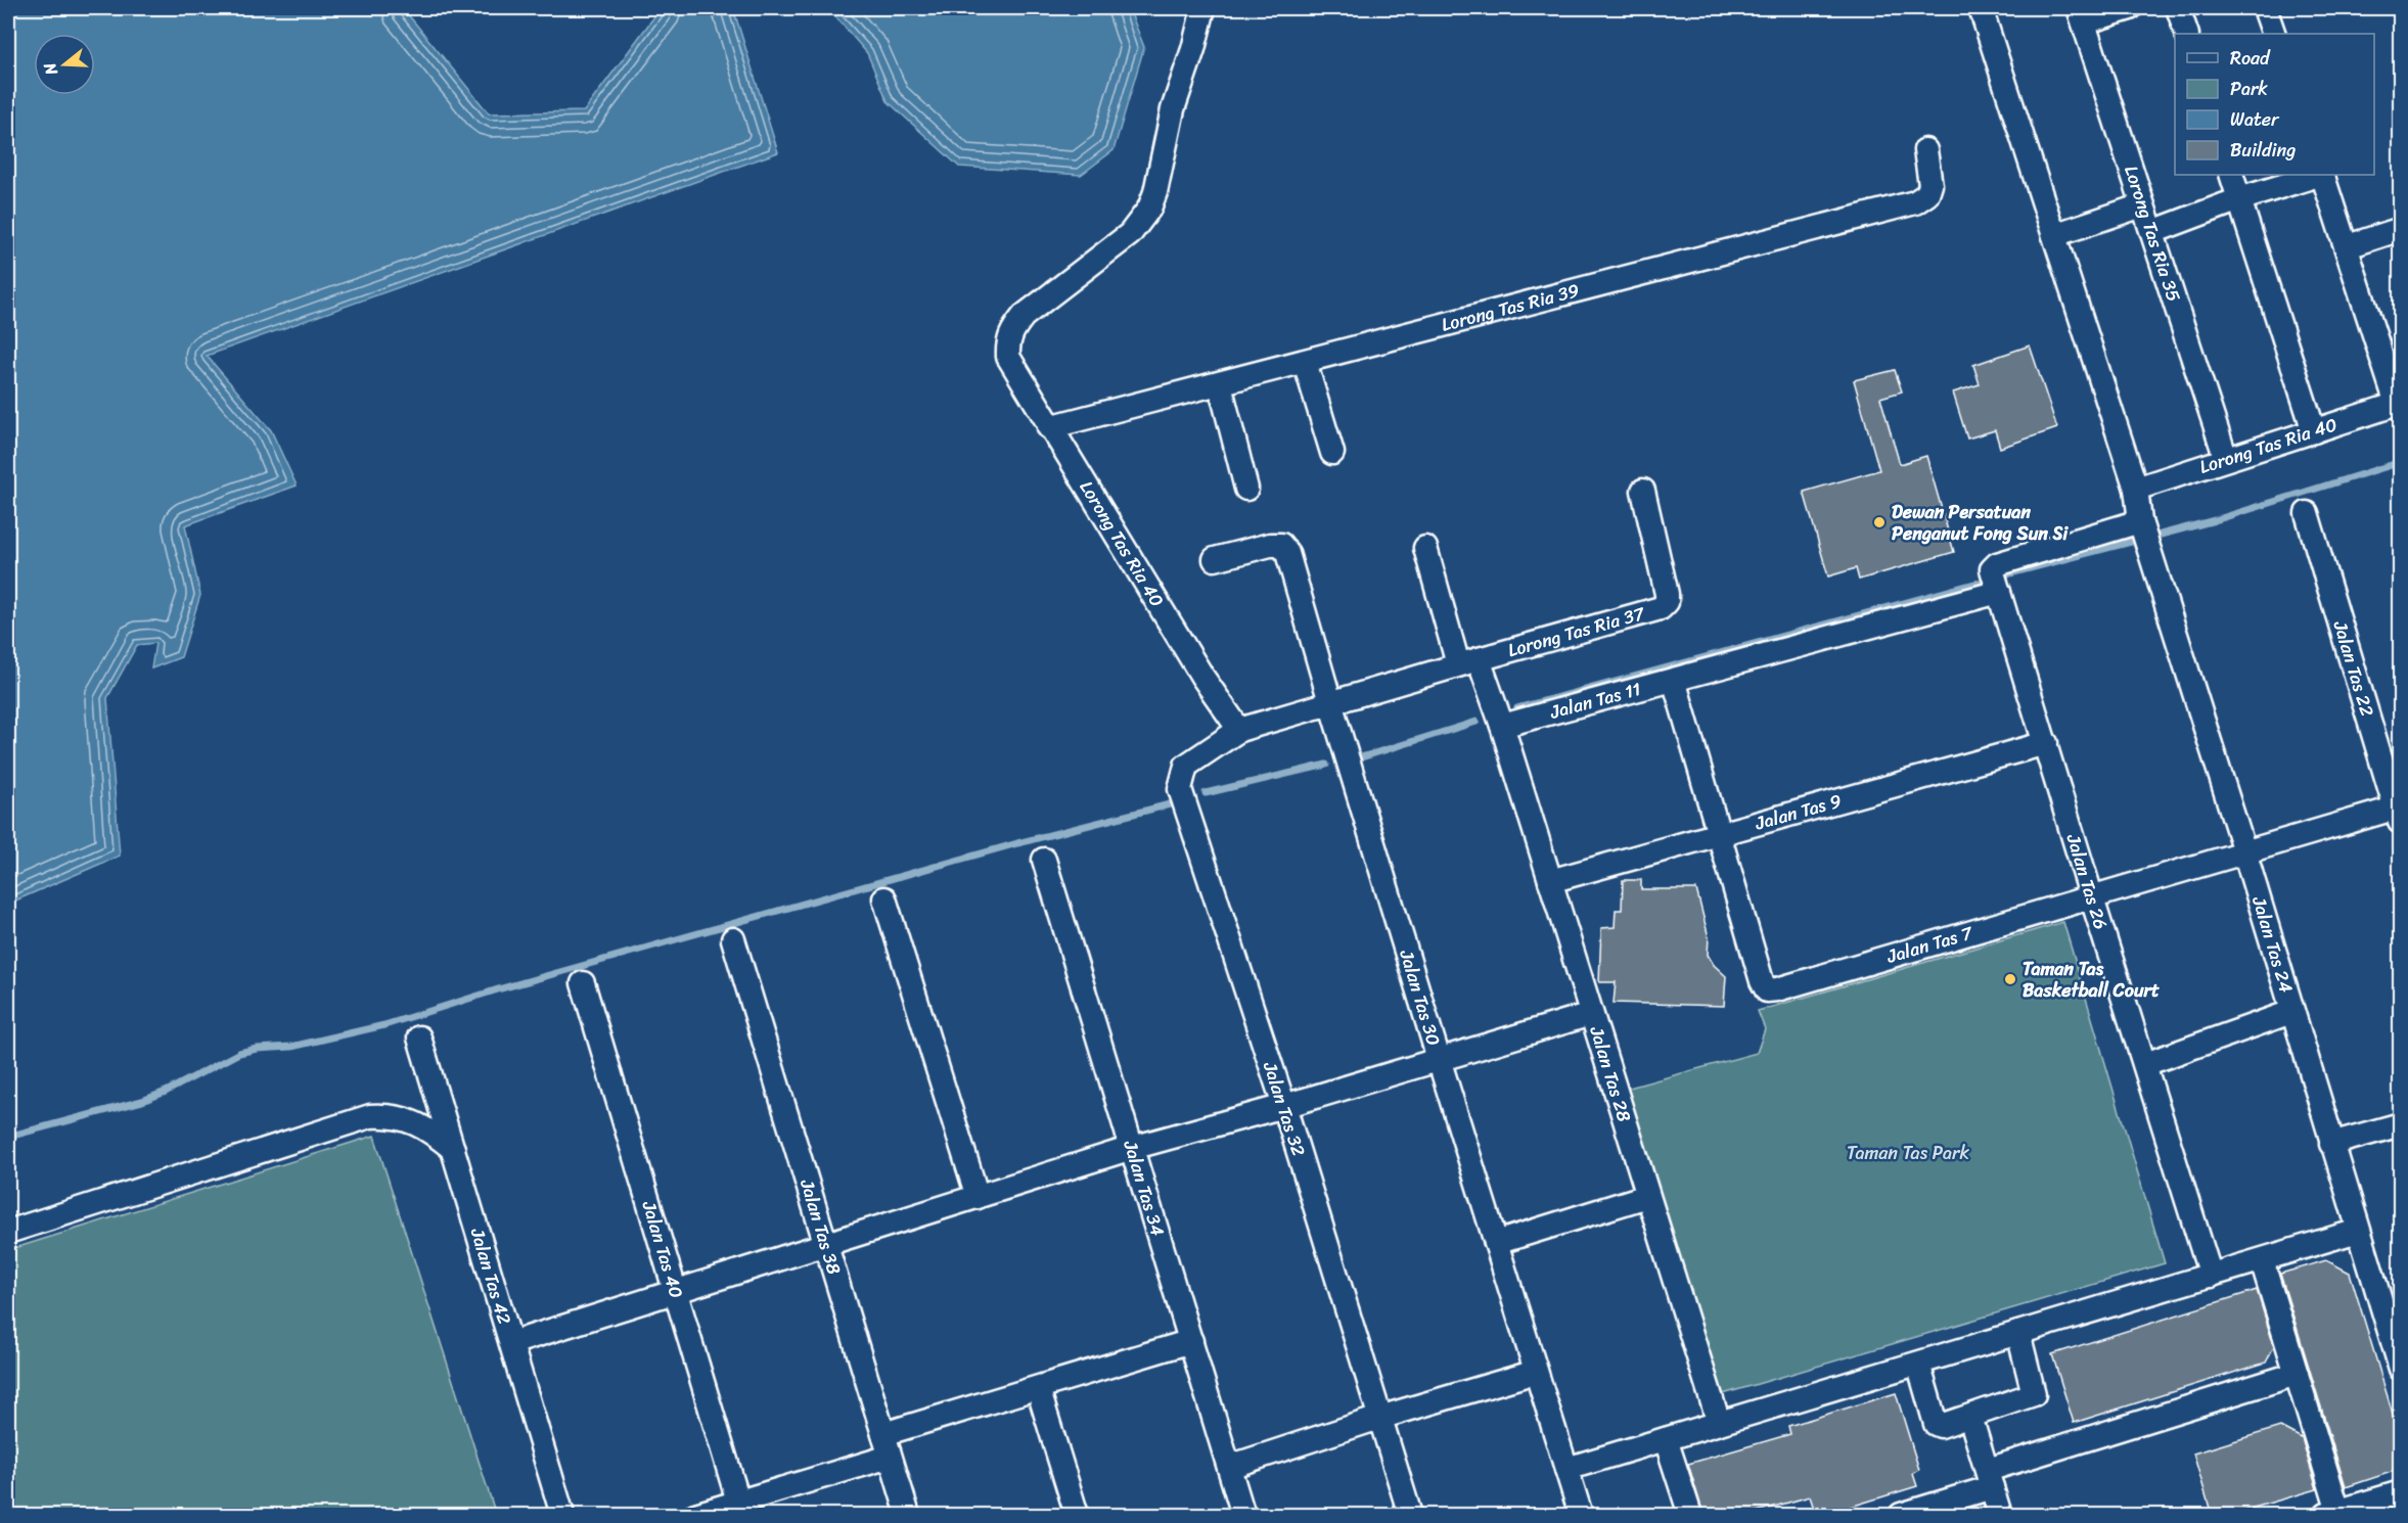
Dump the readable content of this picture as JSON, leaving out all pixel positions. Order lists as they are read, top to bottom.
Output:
{
  "streets": {
    "street": [
      "Lorong Tas Ria 35",
      "Lorong Tas Ria 39",
      "Lorong Tas Ria 40",
      "Lorong Tas Ria 37",
      "Jalan Tas 22",
      "Jalan Tas 11",
      "Jalan Tas 9",
      "Jalan Tas 26",
      "Jalan Tas 24",
      "Jalan Tas 7",
      "Jalan Tas 30",
      "Jalan Tas 28",
      "Jalan Tas 32",
      "Jalan Tas 34",
      "Jalan Tas 38",
      "Jalan Tas 40",
      "Jalan Tas 42"
    ]
  },
  "crossings": [
    ["Lorong Tas Ria 35", "Lorong Tas Ria 40"],
    ["Lorong Tas Ria 39", "Lorong Tas Ria 40"],
    ["Lorong Tas Ria 40", "Jalan Tas 24"],
    ["Lorong Tas Ria 40", "Jalan Tas 32"],
    ["Jalan Tas 22", "Jalan Tas 7"],
    ["Jalan Tas 11", "Jalan Tas 26"],
    ["Jalan Tas 11", "Jalan Tas 28"],
    ["Jalan Tas 9", "Jalan Tas 26"],
    ["Jalan Tas 9", "Jalan Tas 7"],
    ["Jalan Tas 9", "Jalan Tas 28"],
    ["Jalan Tas 26", "Jalan Tas 24"],
    ["Jalan Tas 26", "Jalan Tas 7"],
    ["Jalan Tas 24", "Jalan Tas 7"]
  ],
  "parks": ["Taman Tas Park"],
  "places": ["Dewan Persatuan Penganut Fong Sun Si", "Taman Tas Basketball Court"],
  "legend": [
    "Road",
    "Park",
    "Water",
    "Building"
  ],
  "north": "left"
}
